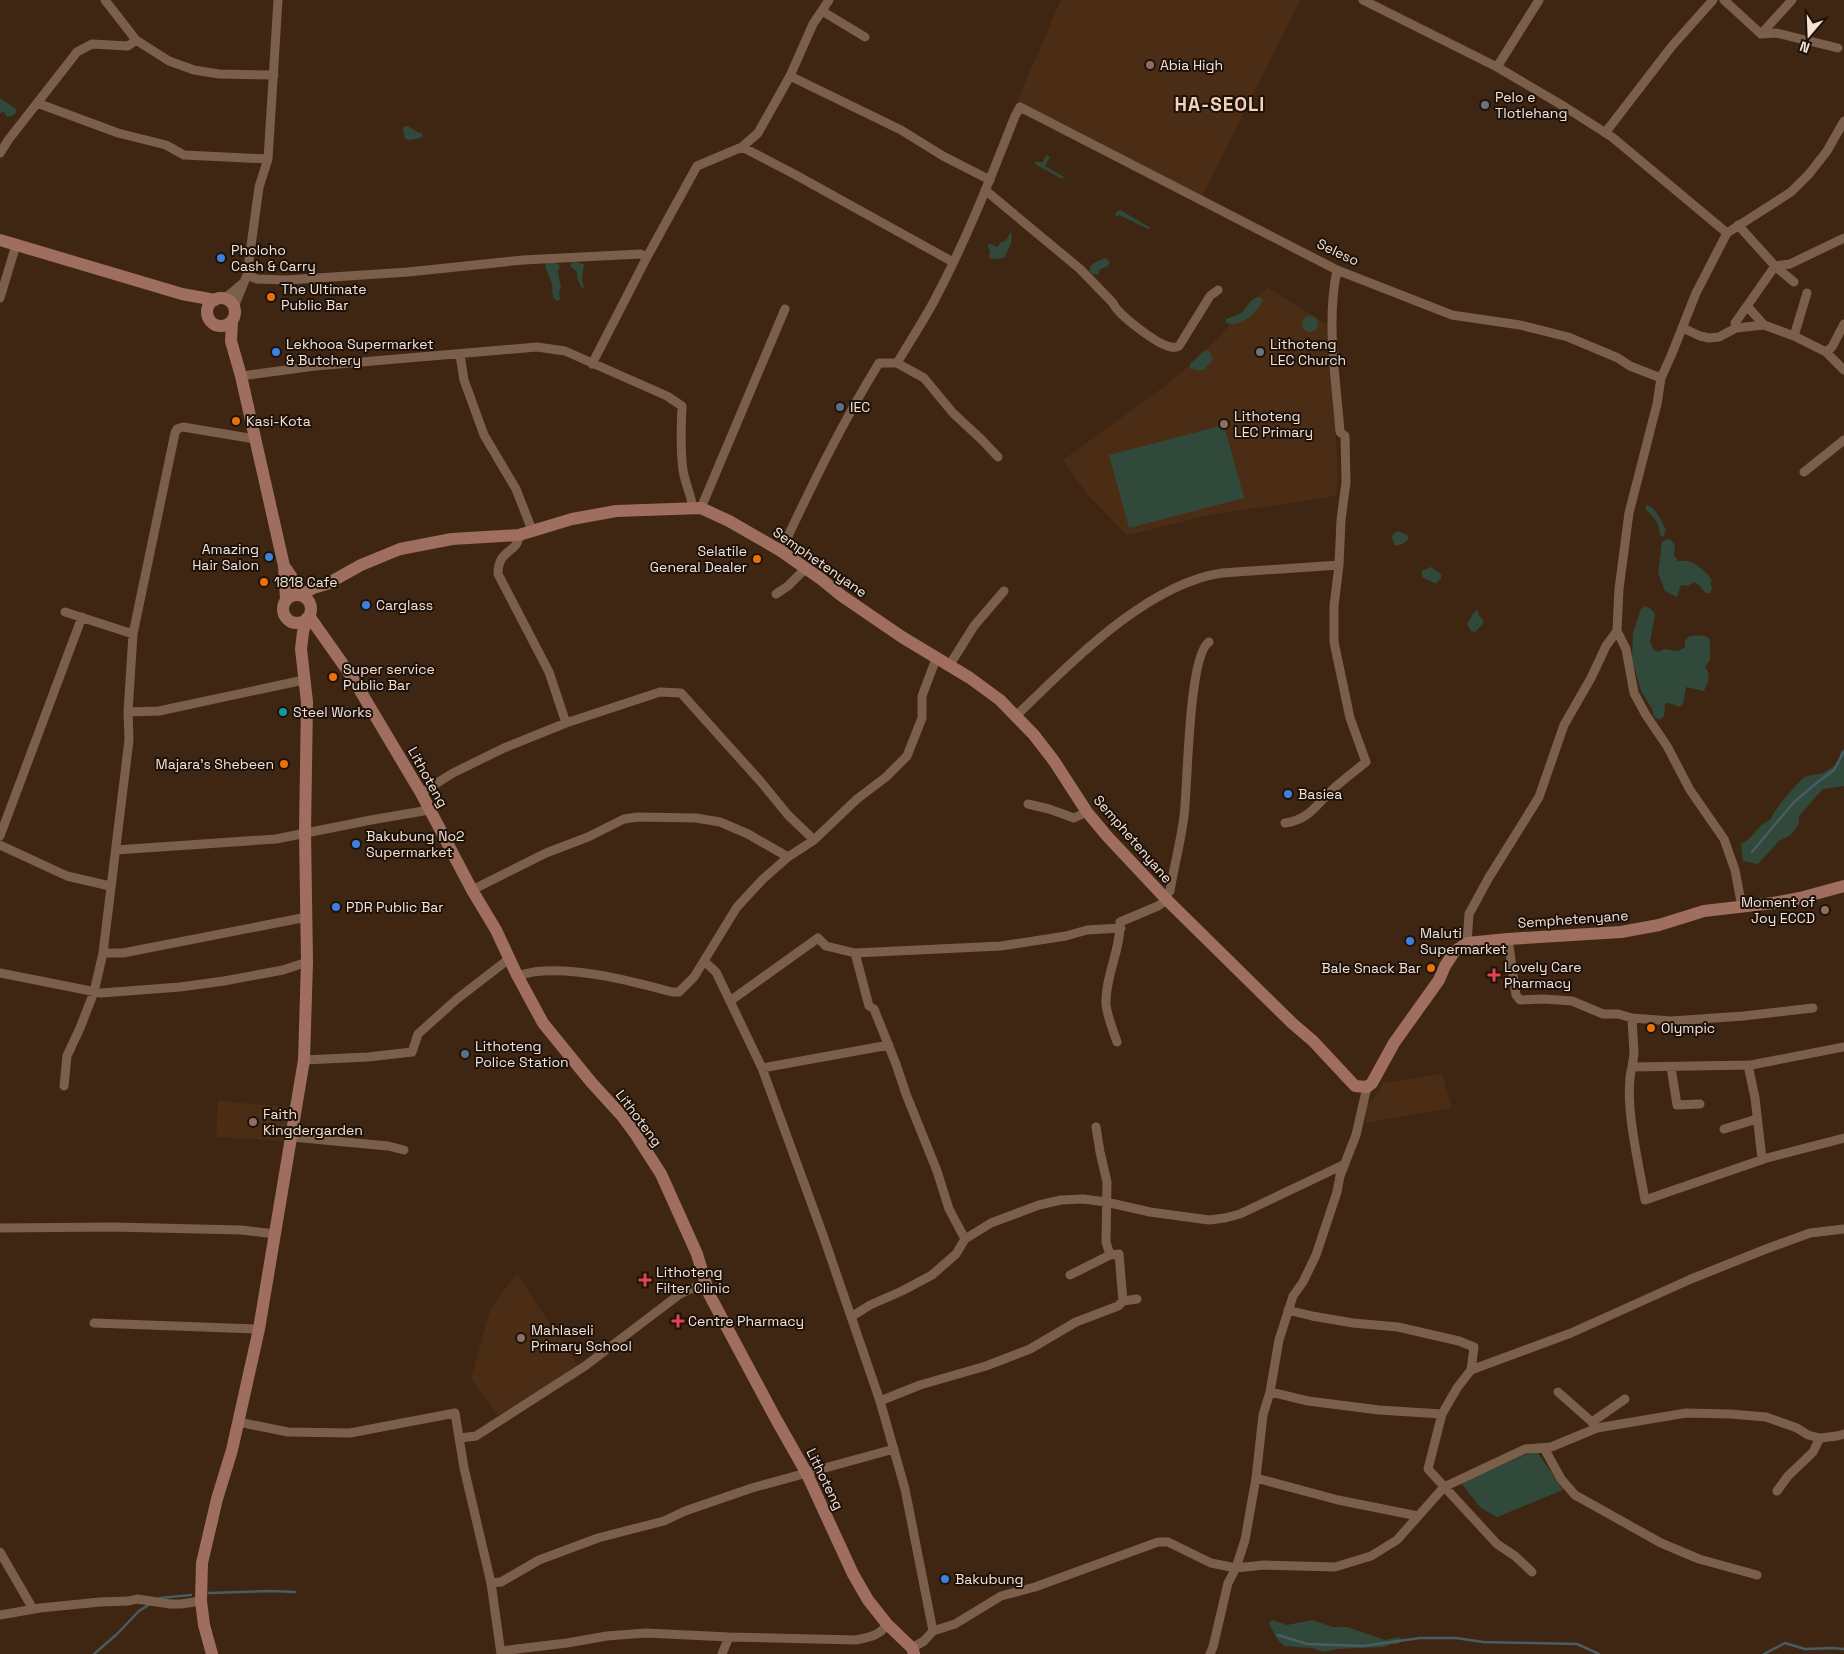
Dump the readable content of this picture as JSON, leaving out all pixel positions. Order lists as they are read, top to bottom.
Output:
{
  "streets": {
    "main road": ["Semphetenyane", "Lithoteng"],
    "street": ["Seleso"]
  },
  "districts": ["HA-SEOLI"],
  "places": {
    "other": [
      "Abia High",
      "Pelo e Tlotlehang",
      "Pholoho Cash & Carry",
      "The Ultimate Public Bar",
      "Lekhooa Supermarket & Butchery",
      "Lithoteng LEC Church",
      "IEC",
      "Kasi-Kota",
      "Lithoteng LEC Primary",
      "Amazing Hair Salon",
      "Selatile General Dealer",
      "1818 Cafe",
      "Carglass",
      "Super service Public Bar",
      "Steel Works",
      "Majara's Shebeen",
      "Basiea",
      "Bakubung No2 Supermarket",
      "PDR Public Bar",
      "Moment of Joy ECCD",
      "Maluti Supermarket",
      "Bale Snack Bar",
      "Olympic",
      "Lithoteng Police Station",
      "Faith Kingdergarden",
      "Mahlaseli Primary School",
      "Bakubung"
    ],
    "health": ["Lovely Care Pharmacy", "Lithoteng Filter Clinic", "Centre Pharmacy"]
  },
  "north": "bottom"
}
